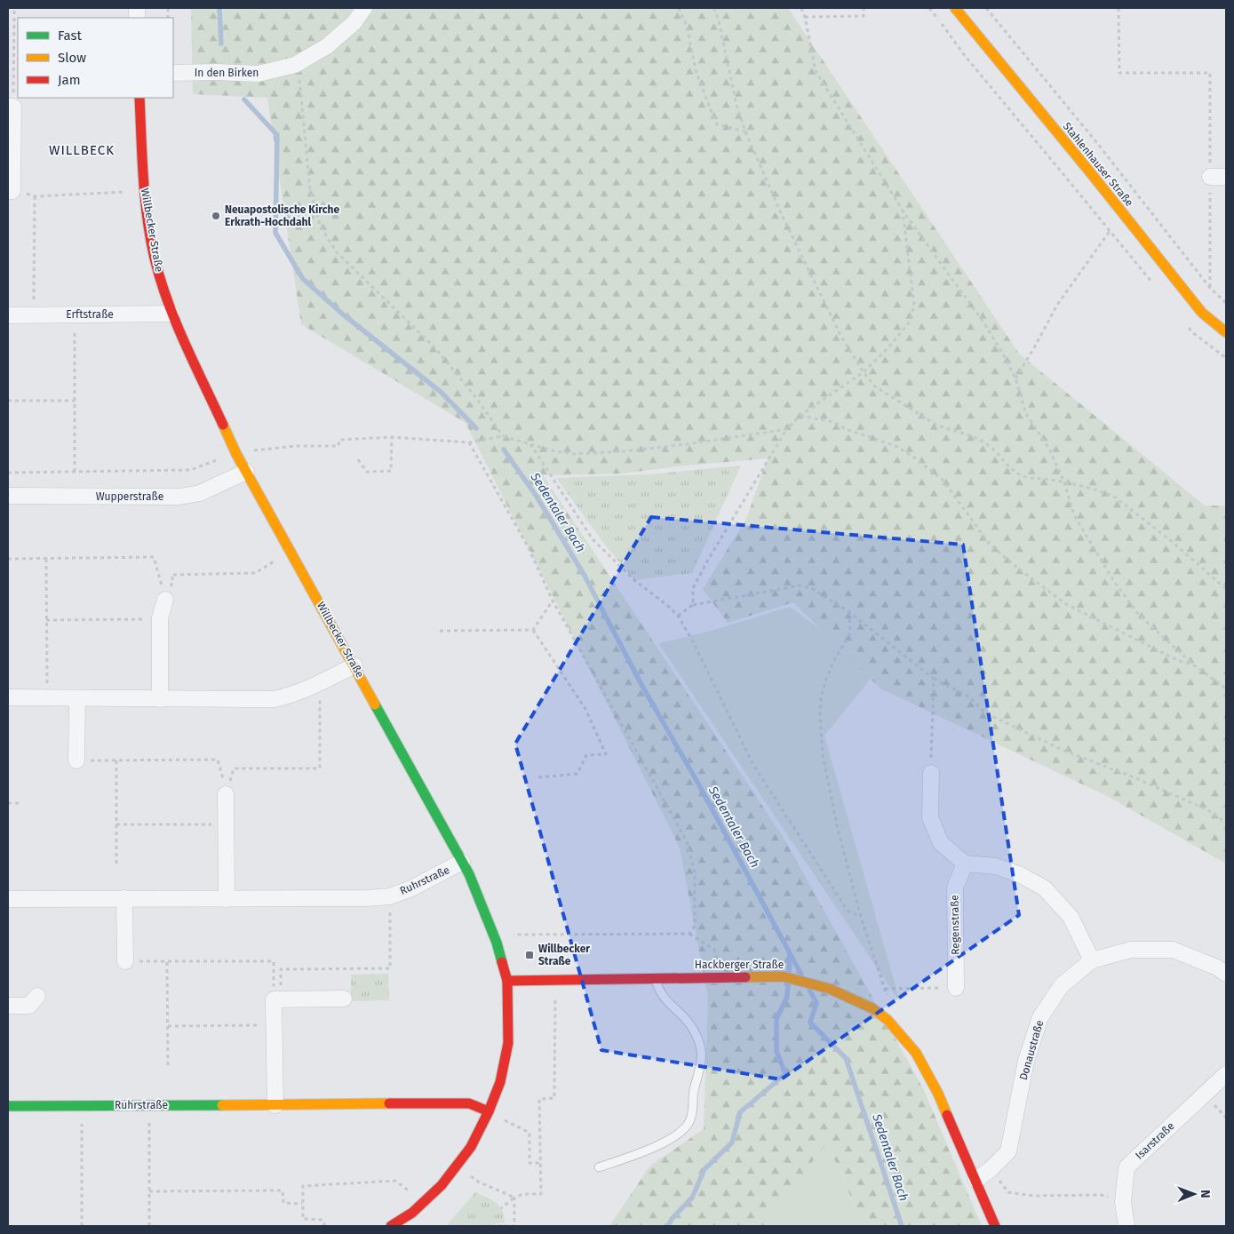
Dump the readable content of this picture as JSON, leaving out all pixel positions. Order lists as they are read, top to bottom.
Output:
{
  "streets": {
    "street": [
      "In den Birken",
      "Stahlenhauser Straße",
      "Willbecker Straße",
      "Erftstraße",
      "Wupperstraße",
      "Ruhrstraße",
      "Regenstraße",
      "Hackberger Straße",
      "Donaustraße",
      "Isarstraße"
    ]
  },
  "crossings": [
    ["Willbecker Straße", "Erftstraße"],
    ["Willbecker Straße", "Wupperstraße"],
    ["Willbecker Straße", "Ruhrstraße"],
    ["Willbecker Straße", "Hackberger Straße"],
    ["Hackberger Straße", "Donaustraße"]
  ],
  "districts": ["WILLBECK"],
  "water": ["Sedentaler Bach"],
  "places": {
    "other": ["Neuapostolische Kirche Erkrath-Hochdahl"],
    "transit": ["Willbecker Straße"]
  },
  "legend": ["Fast", "Slow", "Jam"],
  "north": "right"
}
